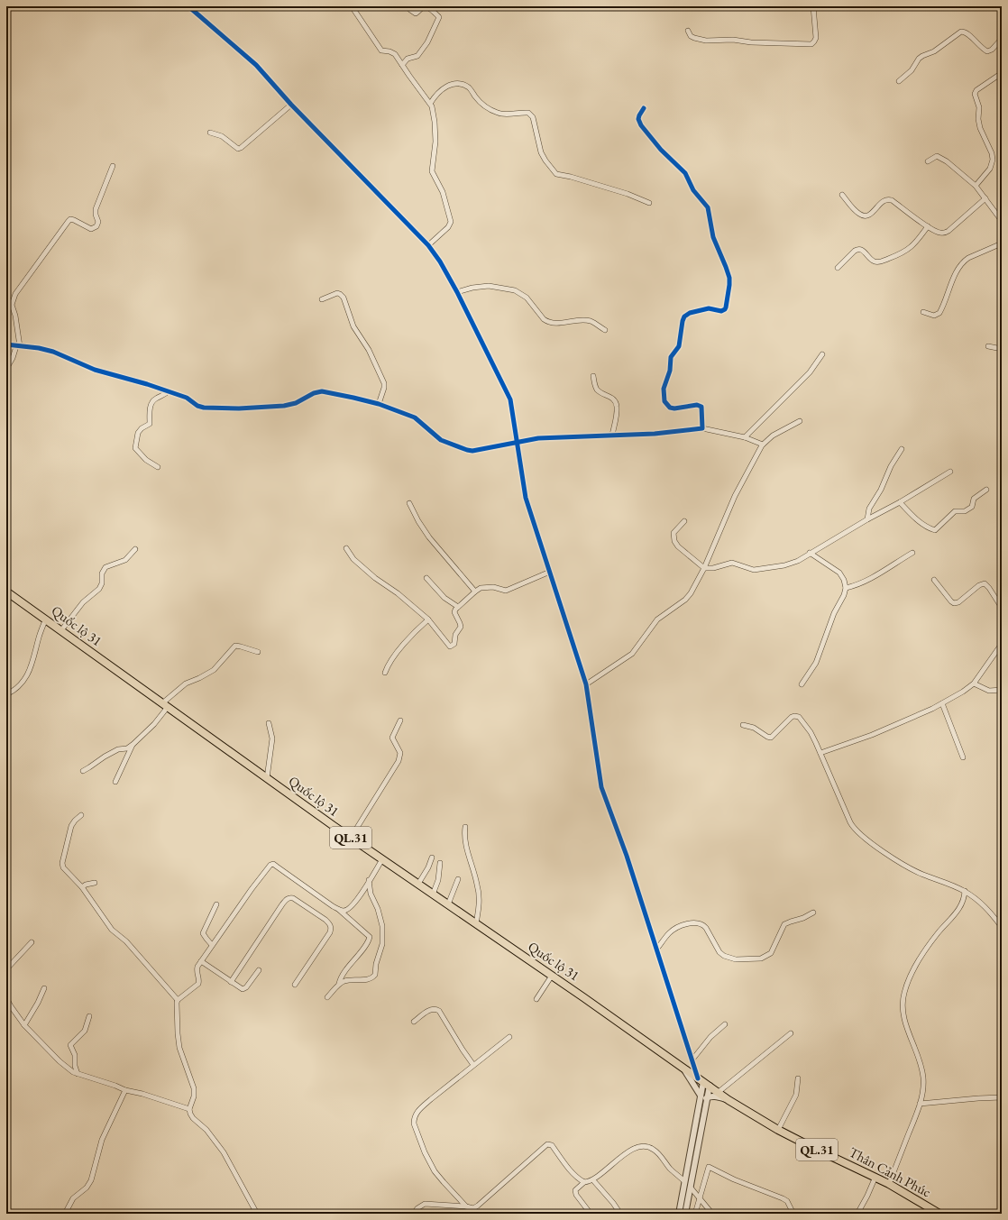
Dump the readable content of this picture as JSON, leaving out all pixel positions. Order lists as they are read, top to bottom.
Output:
{
  "streets": {
    "highway": ["Quốc lộ 31", "QL.31", "Thân Cảnh Phúc"]
  },
  "crossings": [
    ["Quốc lộ 31", "Thân Cảnh Phúc"]
  ]
}
